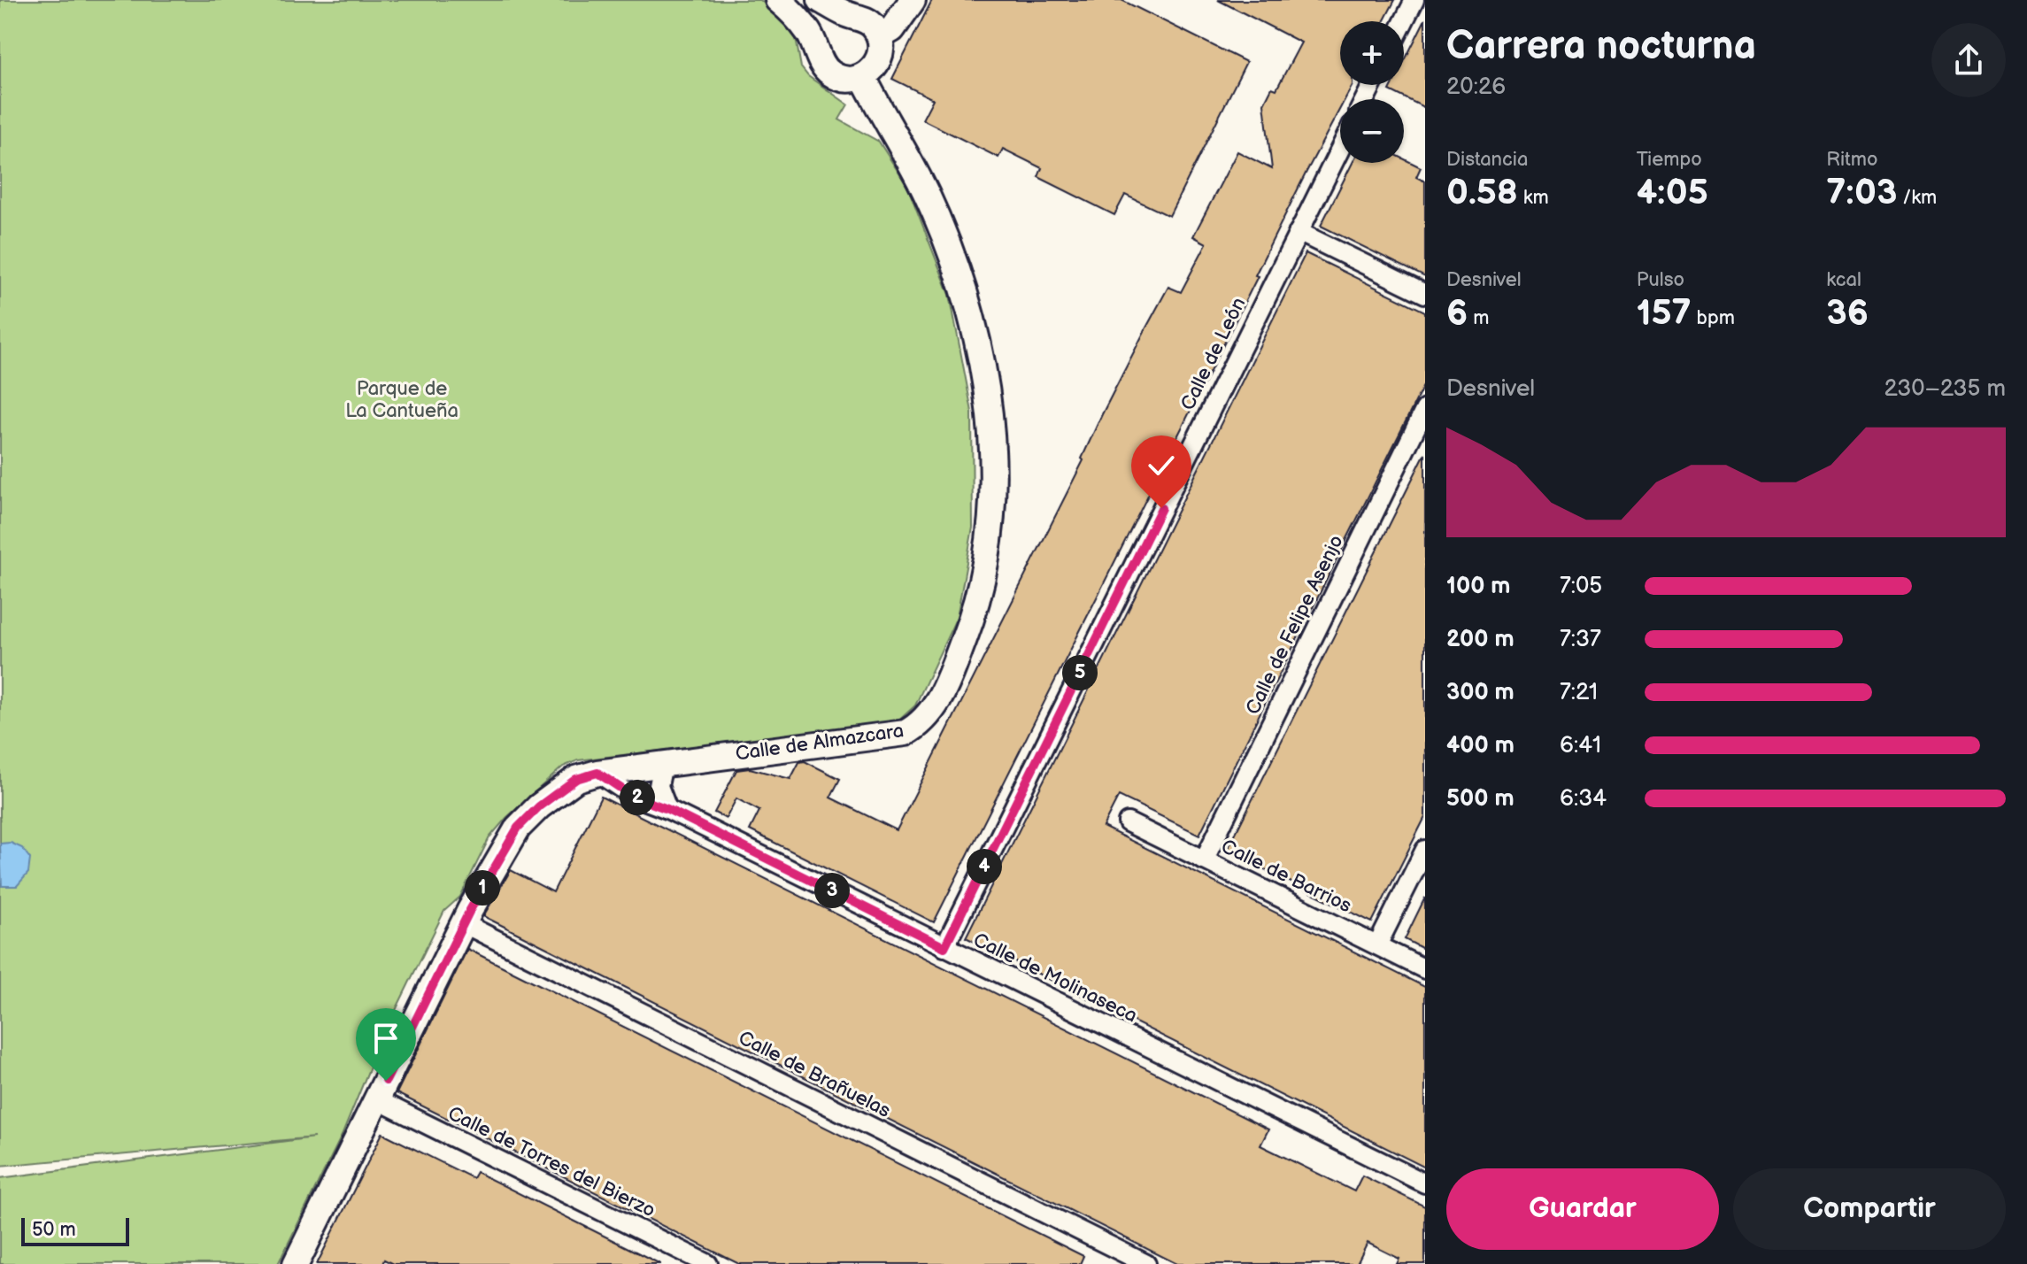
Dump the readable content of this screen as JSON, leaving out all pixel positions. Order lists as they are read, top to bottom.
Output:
{
  "streets": {
    "street": [
      "Calle de León",
      "Calle de Felipe Asenjo",
      "Calle de Almazcara",
      "Calle de Barrios",
      "Calle de Molinaseca",
      "Calle de Brañuelas",
      "Calle de Torres del Bierzo"
    ]
  },
  "crossings": [
    ["Calle de León", "Calle de Molinaseca"],
    ["Calle de Felipe Asenjo", "Calle de Barrios"],
    ["Calle de Almazcara", "Calle de Molinaseca"],
    ["Calle de Almazcara", "Calle de Brañuelas"],
    ["Calle de Almazcara", "Calle de Torres del Bierzo"]
  ],
  "parks": ["Parque de La Cantueña"],
  "scale_bar": "50 m",
  "page": {
    "heading": ["Carrera nocturna", "20:26"],
    "map_buttons": ["+", "−"],
    "stats": [
      ["Distancia", "0.58 km"],
      ["Tiempo", "4:05"],
      ["Ritmo", "7:03 /km"],
      ["Desnivel", "6 m"],
      ["Pulso", "157 bpm"],
      ["kcal", "36"]
    ],
    "chart": ["Desnivel", "230–235 m"],
    "list": [
      {
        "name": "100 m",
        "note": "7:05"
      },
      {
        "name": "200 m",
        "note": "7:37"
      },
      {
        "name": "300 m",
        "note": "7:21"
      },
      {
        "name": "400 m",
        "note": "6:41"
      },
      {
        "name": "500 m",
        "note": "6:34"
      }
    ],
    "pins": [
      "5",
      "2",
      "4",
      "1",
      "3"
    ],
    "buttons": ["Guardar", "Compartir"],
    "scale": "50 m"
  }
}
